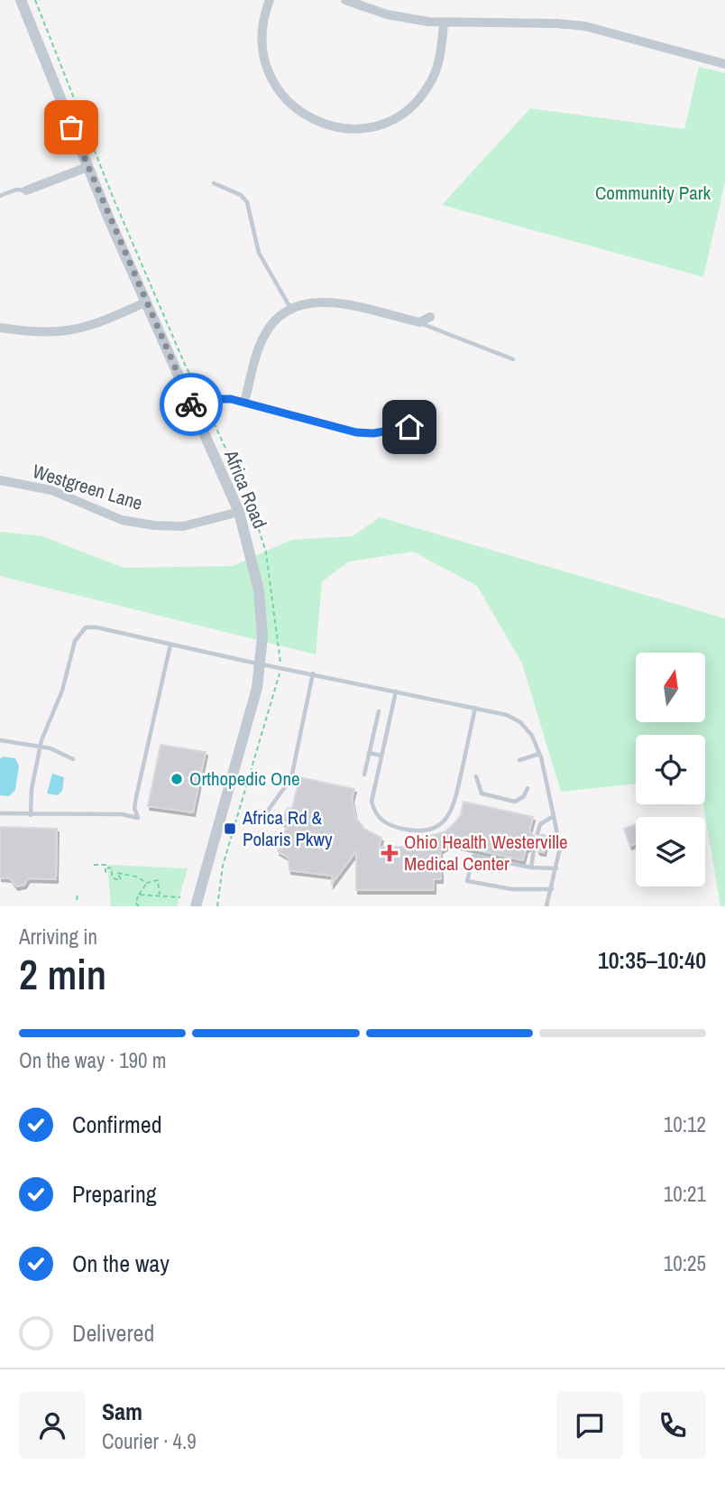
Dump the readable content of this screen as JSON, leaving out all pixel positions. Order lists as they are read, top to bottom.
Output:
{
  "streets": {
    "street": ["Westgreen Lane", "Africa Road"]
  },
  "crossings": [
    ["Westgreen Lane", "Africa Road"]
  ],
  "parks": ["Community Park"],
  "places": {
    "other": ["Orthopedic One"],
    "transit": ["Africa Rd & Polaris Pkwy"],
    "health": ["Ohio Health Westerville Medical Center"]
  },
  "north": "top",
  "page": {
    "heading": ["2 min", "Arriving in", "10:35–10:40"],
    "panel": ["Sam", "Courier · 4.9"],
    "bar": "On the way · 190 m",
    "list": [
      ["Confirmed", "10:12"],
      ["Preparing", "10:21"],
      ["On the way", "10:25"],
      "Delivered"
    ]
  }
}
